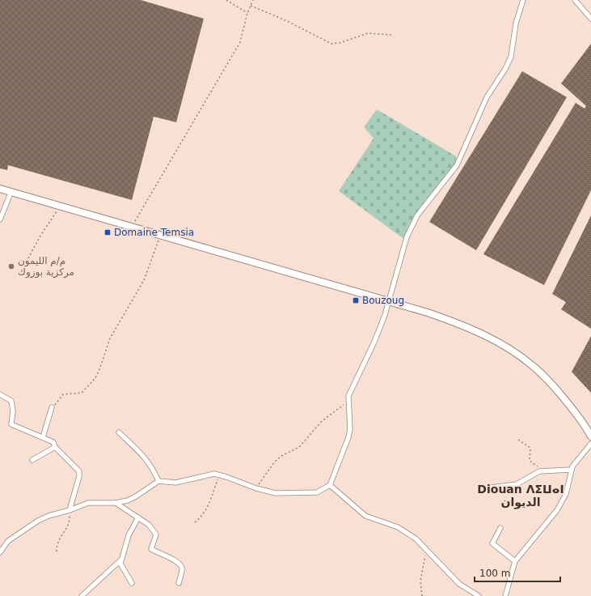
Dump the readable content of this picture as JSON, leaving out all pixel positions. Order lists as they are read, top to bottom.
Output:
{
  "districts": ["Diouan ⴷⵉⵡⴰⵏ الديوان"],
  "places": {
    "transit": ["Domaine Temsia", "Bouzoug"],
    "other": ["م/م الليمون مركزية بوزوك"]
  },
  "scale_bar": "100 m"
}
